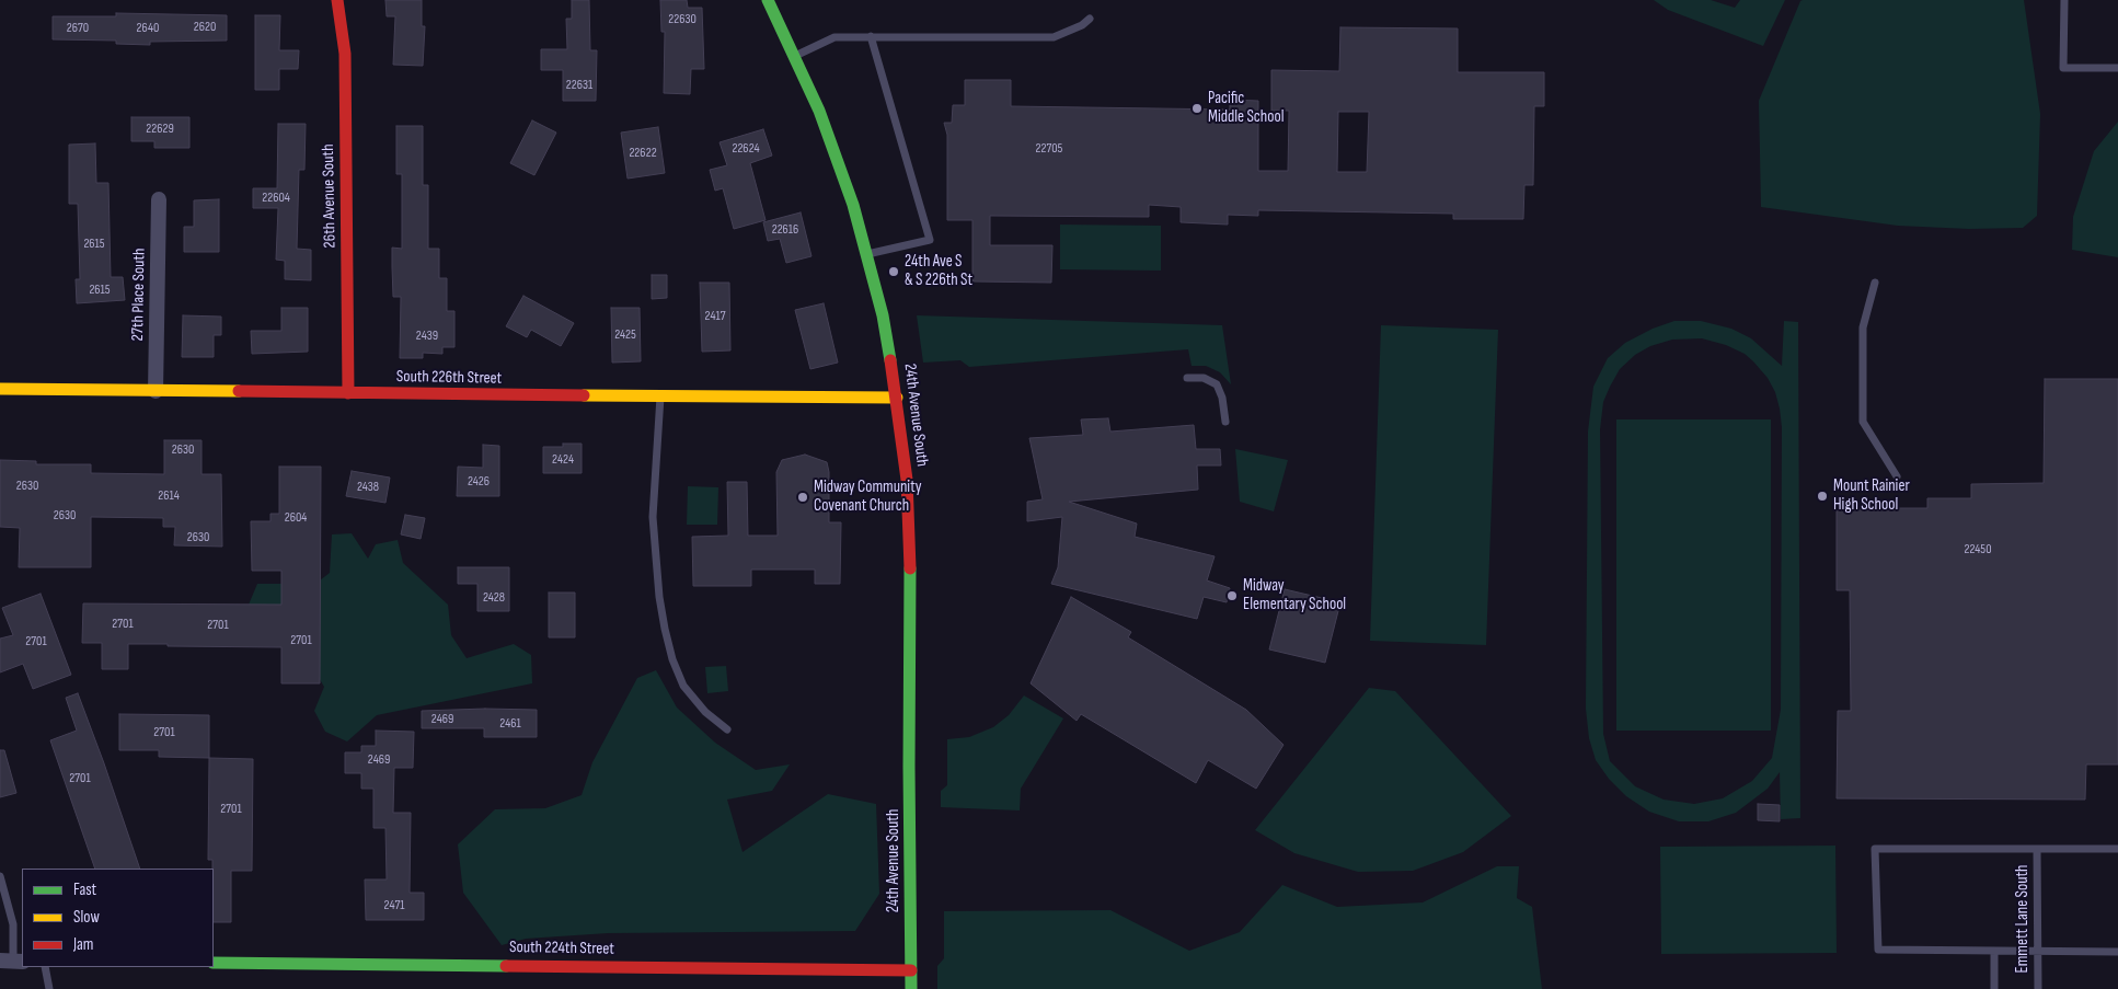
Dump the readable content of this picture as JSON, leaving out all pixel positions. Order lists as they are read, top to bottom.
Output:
{
  "streets": {
    "street": [
      "26th Avenue South",
      "27th Place South",
      "South 226th Street",
      "24th Avenue South",
      "South 224th Street"
    ],
    "lane": ["Emmett Lane South"]
  },
  "crossings": [
    ["26th Avenue South", "South 226th Street"],
    ["27th Place South", "South 226th Street"],
    ["South 226th Street", "24th Avenue South"],
    ["24th Avenue South", "South 224th Street"]
  ],
  "places": [
    "Pacific Middle School",
    "24th Ave S & S 226th St",
    "Mount Rainier High School",
    "Midway Community Covenant Church",
    "Midway Elementary School"
  ],
  "house_numbers": [
    "22630",
    "2620",
    "2670",
    "2640",
    "22631",
    "22629",
    "22624",
    "22705",
    "22622",
    "22604",
    "22616",
    "2615",
    "2615",
    "2417",
    "2425",
    "2439",
    "2630",
    "2424",
    "2426",
    "2630",
    "2438",
    "2614",
    "2630",
    "2604",
    "2630",
    "22450",
    "2428",
    "2701",
    "2701",
    "2701",
    "2701",
    "2469",
    "2461",
    "2701",
    "2469",
    "2701",
    "2701",
    "2471"
  ],
  "legend": ["Fast", "Slow", "Jam"]
}
